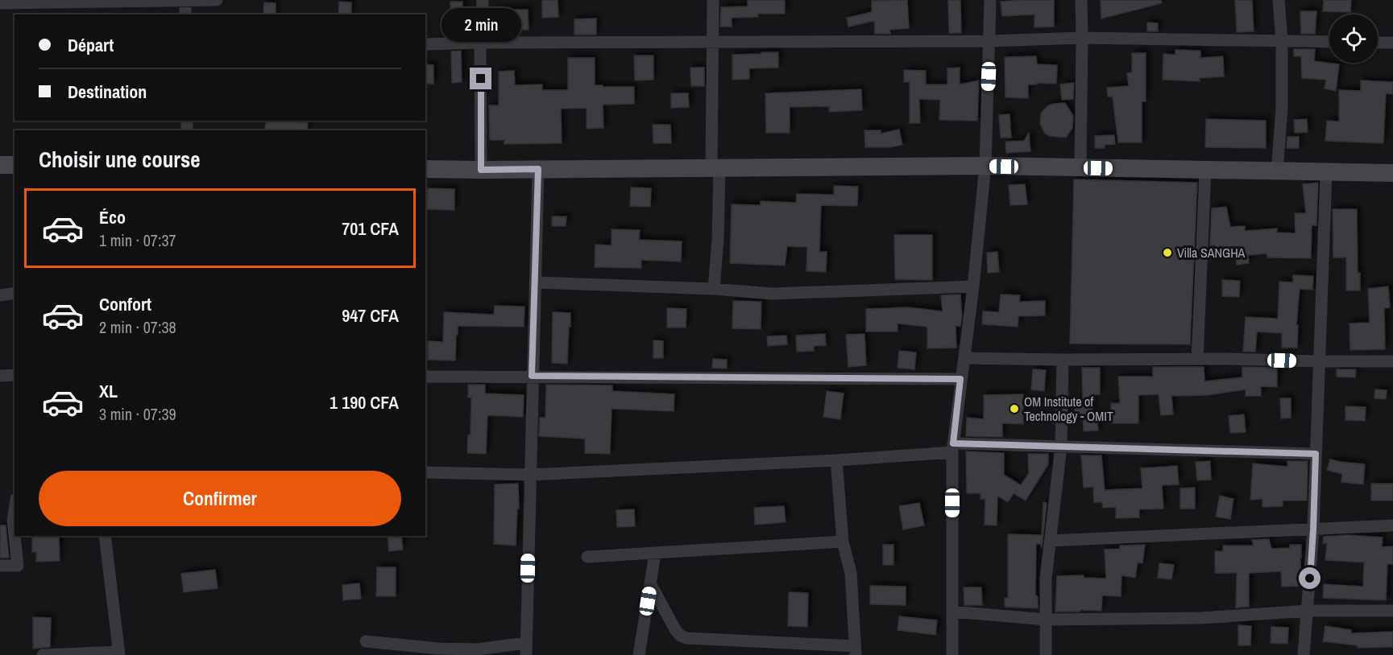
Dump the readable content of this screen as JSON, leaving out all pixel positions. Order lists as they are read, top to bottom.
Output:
{
  "places": ["Villa SANGHA", "OM Institute of Technology - OMIT"],
  "page": {
    "bubble": "2 min",
    "banner": ["Départ", "Destination"],
    "heading": "Choisir une course",
    "list": [
      {
        "name": "Éco",
        "note": "1 min · 07:37",
        "value": "701 CFA"
      },
      {
        "name": "Confort",
        "note": "2 min · 07:38",
        "value": "947 CFA"
      },
      {
        "name": "XL",
        "note": "3 min · 07:39",
        "value": "1 190 CFA"
      }
    ],
    "buttons": "Confirmer"
  }
}
